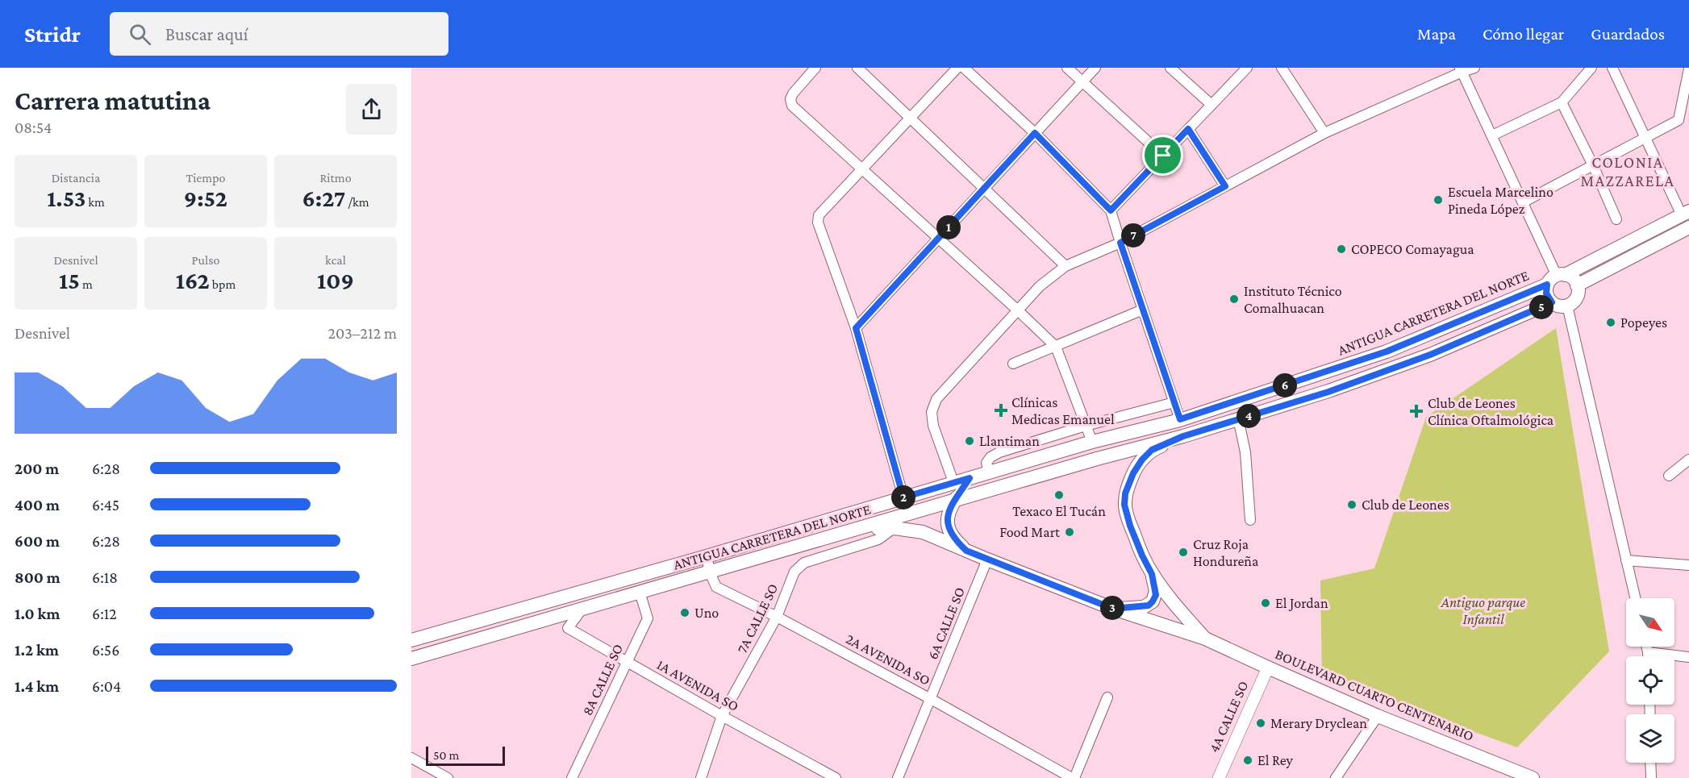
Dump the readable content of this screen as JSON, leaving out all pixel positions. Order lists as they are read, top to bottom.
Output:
{
  "streets": {
    "main road": ["ANTIGUA CARRETERA DEL NORTE", "BOULEVARD CUARTO CENTENARIO"],
    "street": [
      "7A CALLE SO",
      "6A CALLE SO",
      "2A AVENIDA SO",
      "8A CALLE SO",
      "1A AVENIDA SO",
      "4A CALLE SO"
    ]
  },
  "crossings": [
    ["ANTIGUA CARRETERA DEL NORTE", "2A AVENIDA SO"],
    ["ANTIGUA CARRETERA DEL NORTE", "8A CALLE SO"],
    ["ANTIGUA CARRETERA DEL NORTE", "1A AVENIDA SO"],
    ["ANTIGUA CARRETERA DEL NORTE", "BOULEVARD CUARTO CENTENARIO"],
    ["7A CALLE SO", "2A AVENIDA SO"],
    ["7A CALLE SO", "1A AVENIDA SO"],
    ["7A CALLE SO", "BOULEVARD CUARTO CENTENARIO"],
    ["6A CALLE SO", "2A AVENIDA SO"],
    ["6A CALLE SO", "BOULEVARD CUARTO CENTENARIO"],
    ["8A CALLE SO", "1A AVENIDA SO"],
    ["BOULEVARD CUARTO CENTENARIO", "4A CALLE SO"]
  ],
  "districts": ["COLONIA MAZZARELA"],
  "parks": ["Antiguo parque Infantil"],
  "places": {
    "other": [
      "Escuela Marcelino Pineda López",
      "COPECO Comayagua",
      "Instituto Técnico Comalhuacan",
      "Popeyes",
      "Llantiman",
      "Texaco El Tucán",
      "Club de Leones",
      "Food Mart",
      "Cruz Roja Hondureña",
      "El Jordan",
      "Uno",
      "Merary Dryclean",
      "El Rey"
    ],
    "health": ["Clínicas Medicas Emanuel", "Club de Leones Clínica Oftalmológica"]
  },
  "scale_bar": "50 m",
  "north": "bottom right",
  "page": {
    "header": "Stridr",
    "search": "Buscar aquí",
    "nav": ["Mapa", "Cómo llegar", "Guardados"],
    "heading": ["Carrera matutina", "08:54"],
    "stats": [
      ["Distancia", "1.53 km"],
      ["Tiempo", "9:52"],
      ["Ritmo", "6:27 /km"],
      ["Desnivel", "15 m"],
      ["Pulso", "162 bpm"],
      ["kcal", "109"]
    ],
    "pins": [
      "1",
      "7",
      "5",
      "6",
      "4",
      "2",
      "3"
    ],
    "chart": ["Desnivel", "203–212 m"],
    "list": [
      {
        "name": "200 m",
        "note": "6:28"
      },
      {
        "name": "400 m",
        "note": "6:45"
      },
      {
        "name": "600 m",
        "note": "6:28"
      },
      {
        "name": "800 m",
        "note": "6:18"
      },
      {
        "name": "1.0 km",
        "note": "6:12"
      },
      {
        "name": "1.2 km",
        "note": "6:56"
      },
      {
        "name": "1.4 km",
        "note": "6:04"
      }
    ],
    "scale": "50 m"
  }
}
